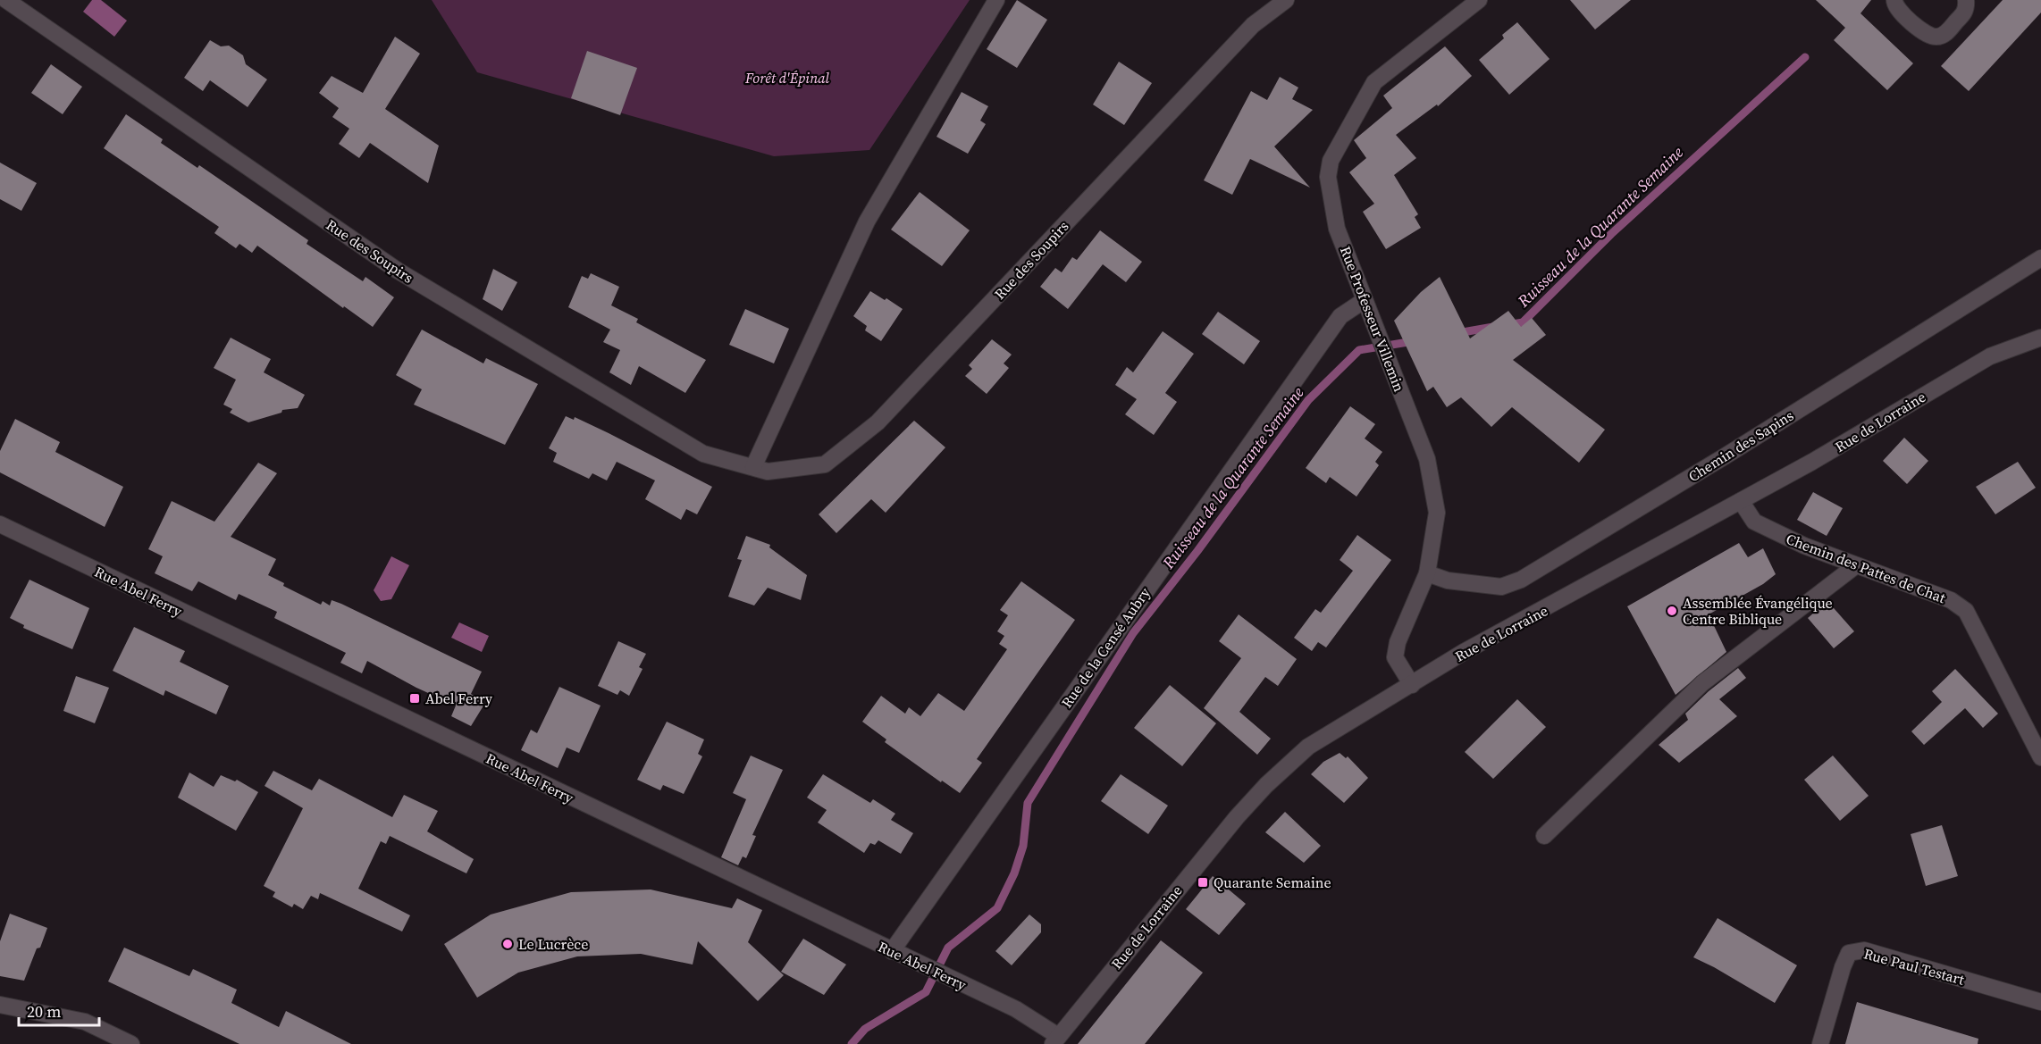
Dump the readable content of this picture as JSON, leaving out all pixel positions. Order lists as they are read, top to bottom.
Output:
{
  "streets": {
    "street": [
      "Rue des Soupirs",
      "Rue Professeur Villemin",
      "Rue de Lorraine",
      "Chemin des Sapins",
      "Chemin des Pattes de Chat",
      "Rue Abel Ferry",
      "Rue de la Censé Aubry",
      "Rue Paul Testart"
    ]
  },
  "crossings": [
    ["Rue Professeur Villemin", "Rue de Lorraine"],
    ["Rue Professeur Villemin", "Chemin des Sapins"],
    ["Rue Professeur Villemin", "Rue de la Censé Aubry"],
    ["Rue de Lorraine", "Chemin des Pattes de Chat"],
    ["Rue de Lorraine", "Rue Abel Ferry"],
    ["Rue Abel Ferry", "Rue de la Censé Aubry"]
  ],
  "water": ["Ruisseau de la Quarante Semaine"],
  "parks": ["Forêt d'Épinal"],
  "places": {
    "other": ["Assemblée Évangélique Centre Biblique", "Le Lucrèce"],
    "transit": ["Abel Ferry", "Quarante Semaine"]
  },
  "scale_bar": "20 m"
}
